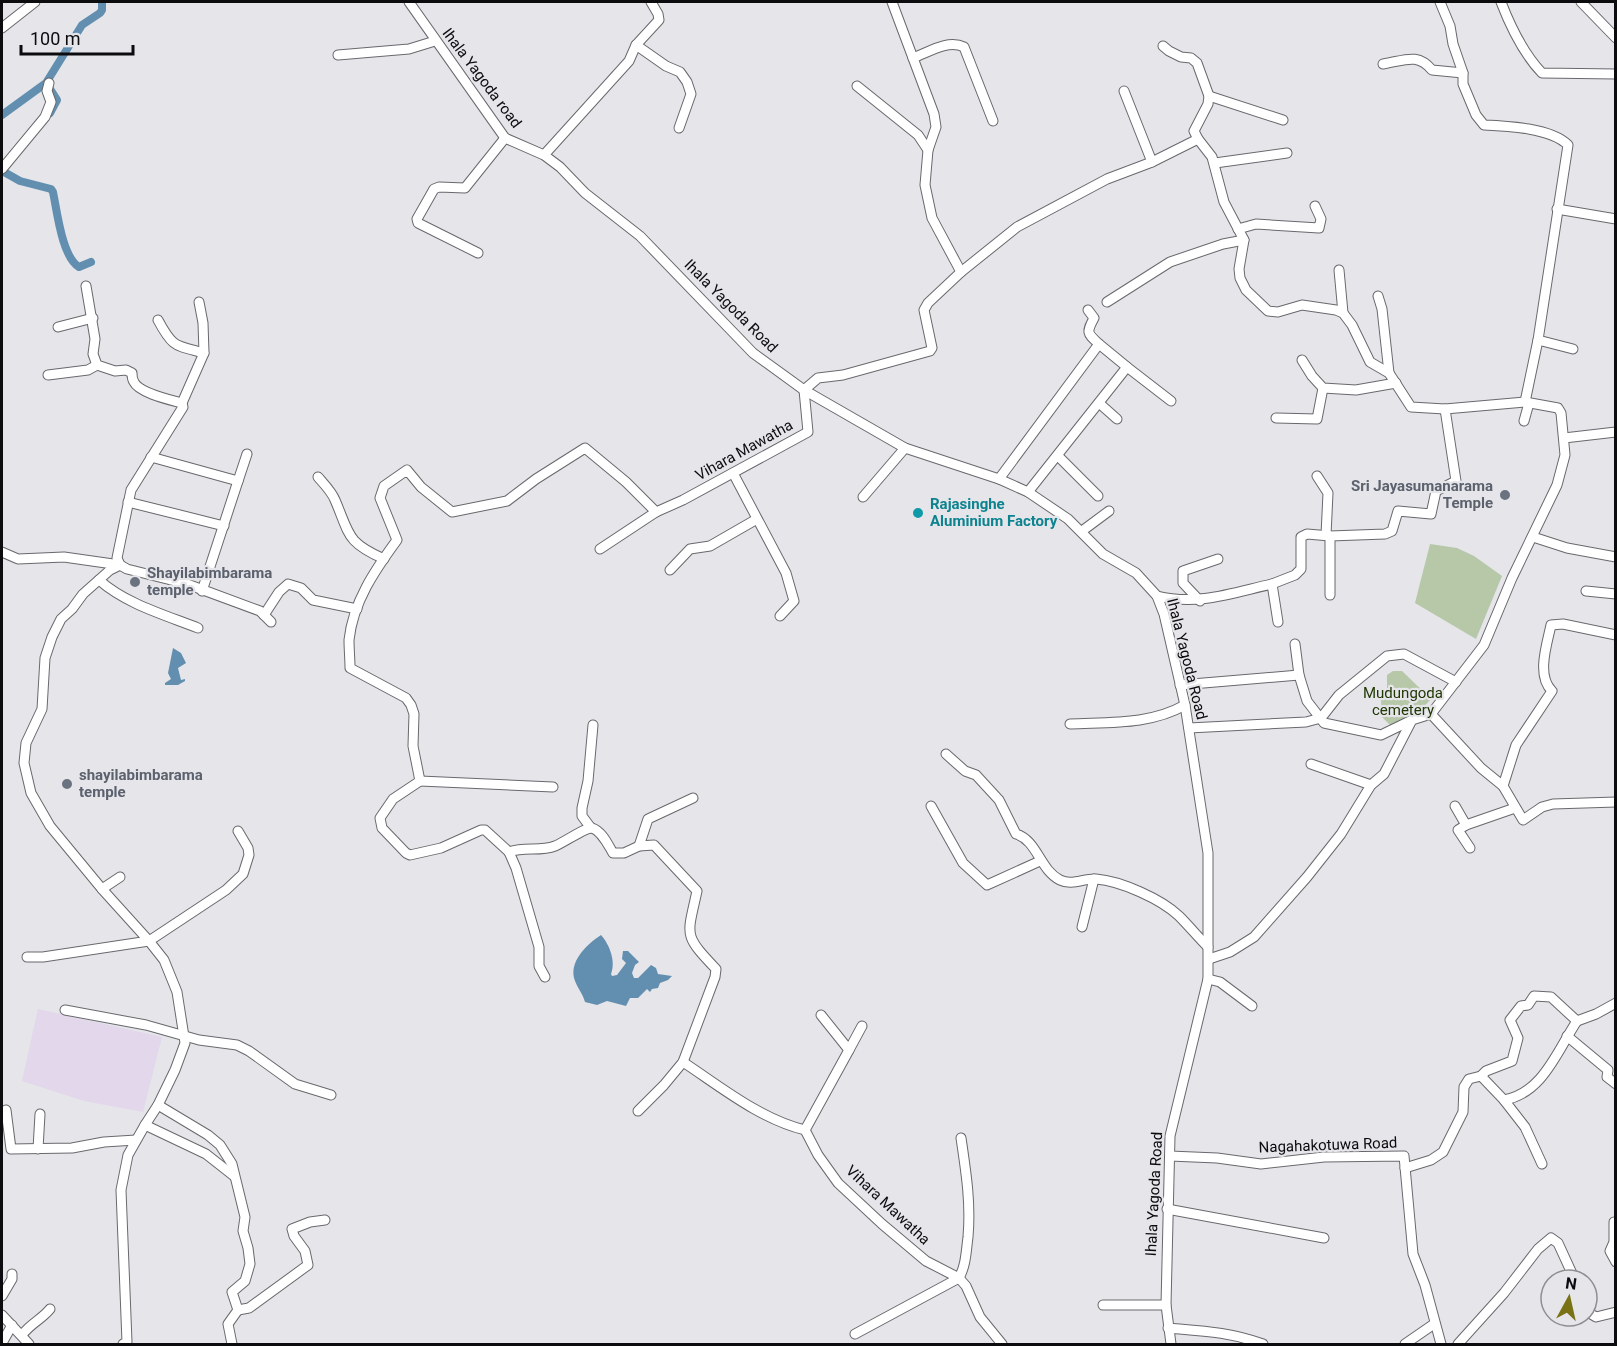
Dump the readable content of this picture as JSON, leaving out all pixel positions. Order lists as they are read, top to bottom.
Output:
{
  "streets": {
    "street": [
      "Ihala Yagoda road",
      "Ihala Yagoda Road",
      "Vihara Mawatha",
      "Nagahakotuwa Road"
    ]
  },
  "crossings": [
    ["Ihala Yagoda road", "Ihala Yagoda Road"],
    ["Ihala Yagoda Road", "Vihara Mawatha"],
    ["Ihala Yagoda Road", "Nagahakotuwa Road"]
  ],
  "parks": ["Mudungoda cemetery"],
  "places": [
    "Sri Jayasumanarama Temple",
    "Rajasinghe Aluminium Factory",
    "Shayilabimbarama temple",
    "shayilabimbarama temple"
  ],
  "scale_bar": "100 m",
  "north": "top"
}
